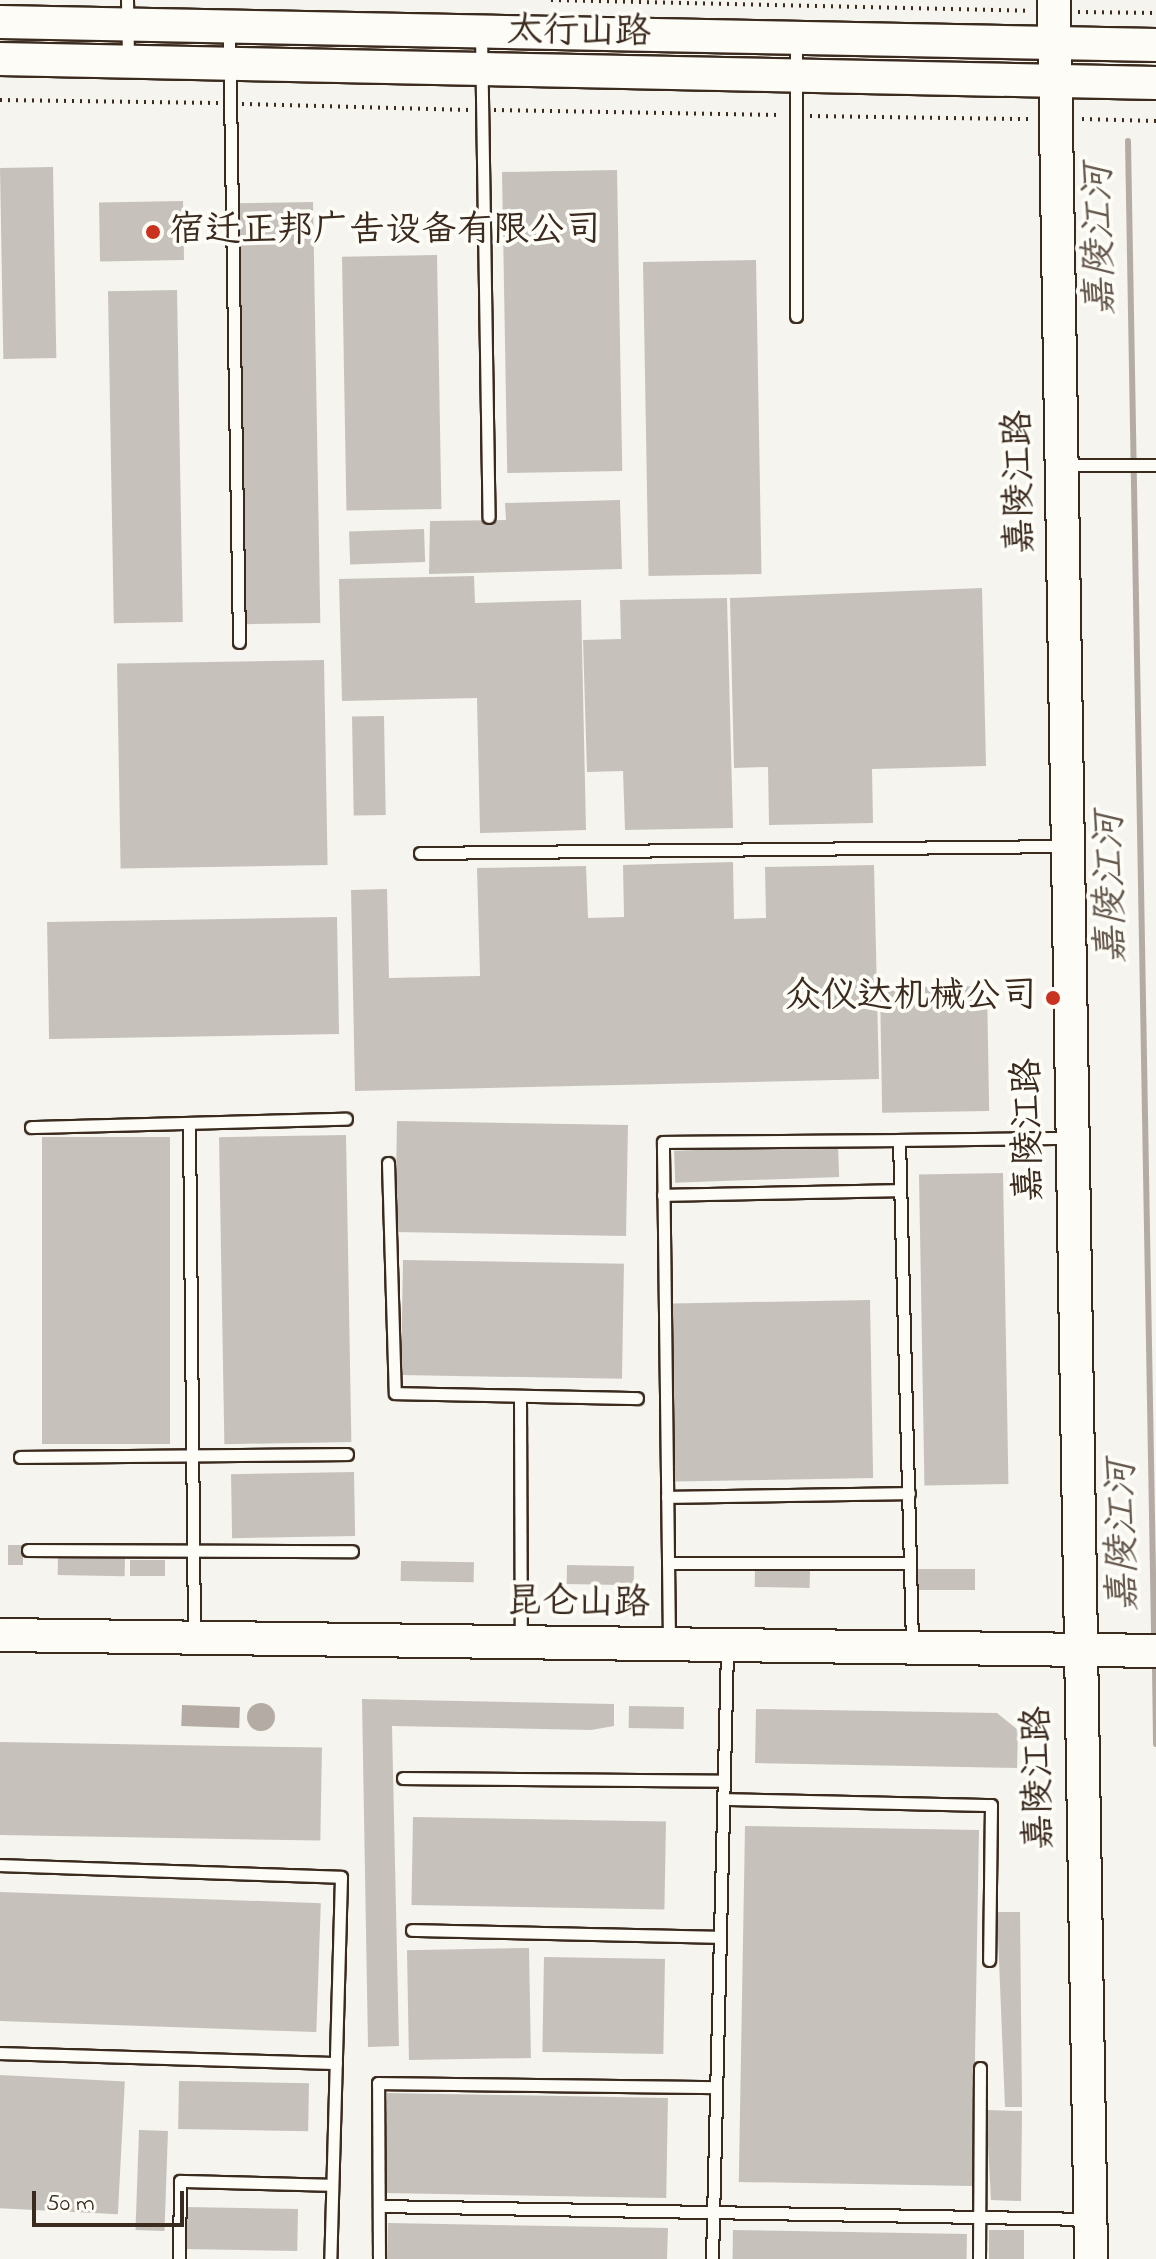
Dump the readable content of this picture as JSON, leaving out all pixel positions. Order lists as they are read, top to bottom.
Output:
{
  "streets": {
    "street": ["太行山路", "嘉陵江路", "昆仑山路"]
  },
  "crossings": [
    ["太行山路", "嘉陵江路"],
    ["嘉陵江路", "昆仑山路"]
  ],
  "water": ["嘉陵江河"],
  "places": ["宿迁正邦广告设备有限公司", "众仪达机械公司"],
  "scale_bar": "50 m"
}
